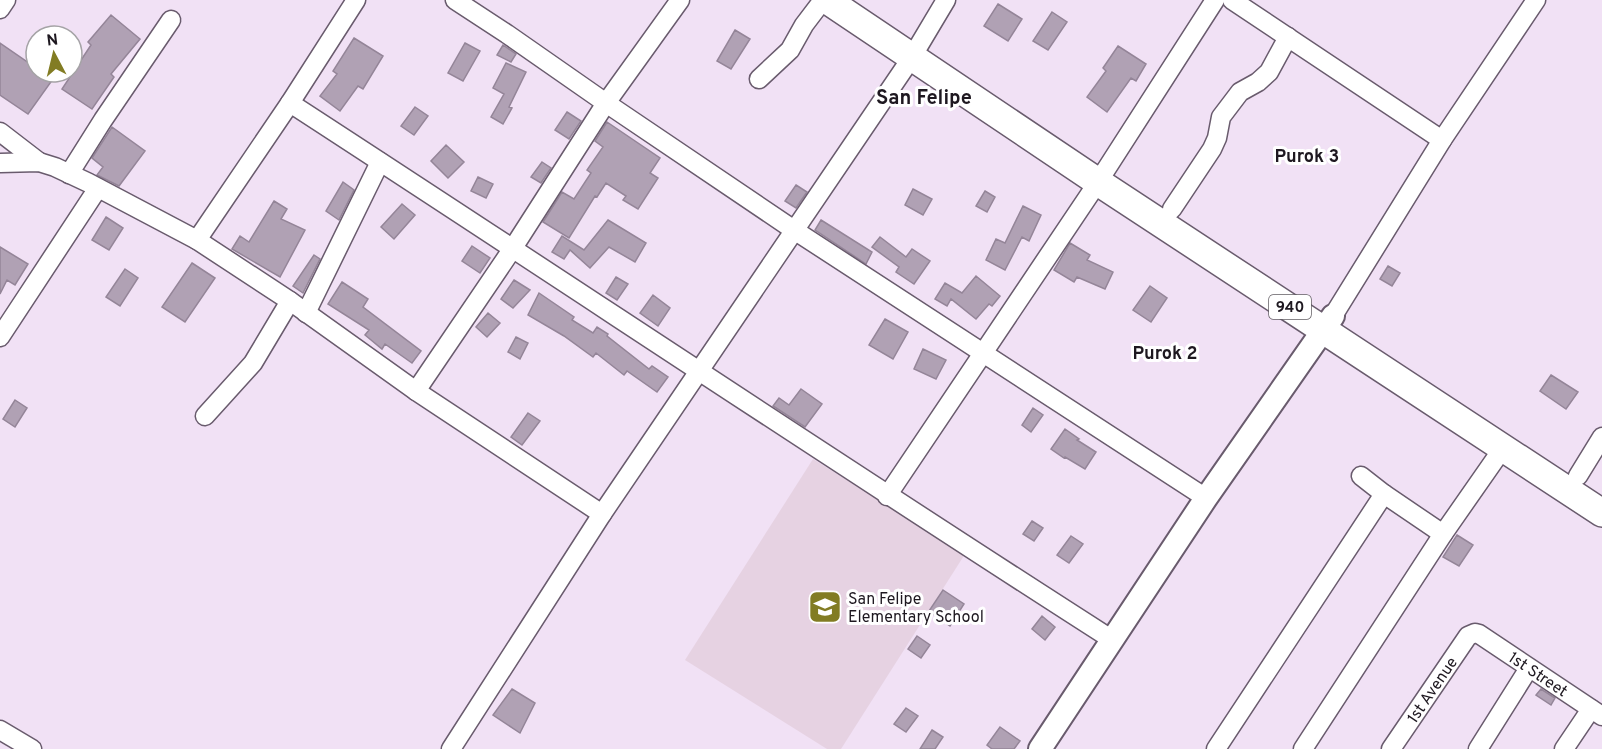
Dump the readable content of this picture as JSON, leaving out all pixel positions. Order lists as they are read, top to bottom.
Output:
{
  "streets": {
    "highway": ["940"],
    "street": ["1st Street", "1st Avenue"]
  },
  "crossings": [
    ["1st Street", "1st Avenue"]
  ],
  "districts": ["San Felipe", "Purok 3", "Purok 2"],
  "places": {
    "school or university": ["San Felipe Elementary School"]
  },
  "north": "top"
}
